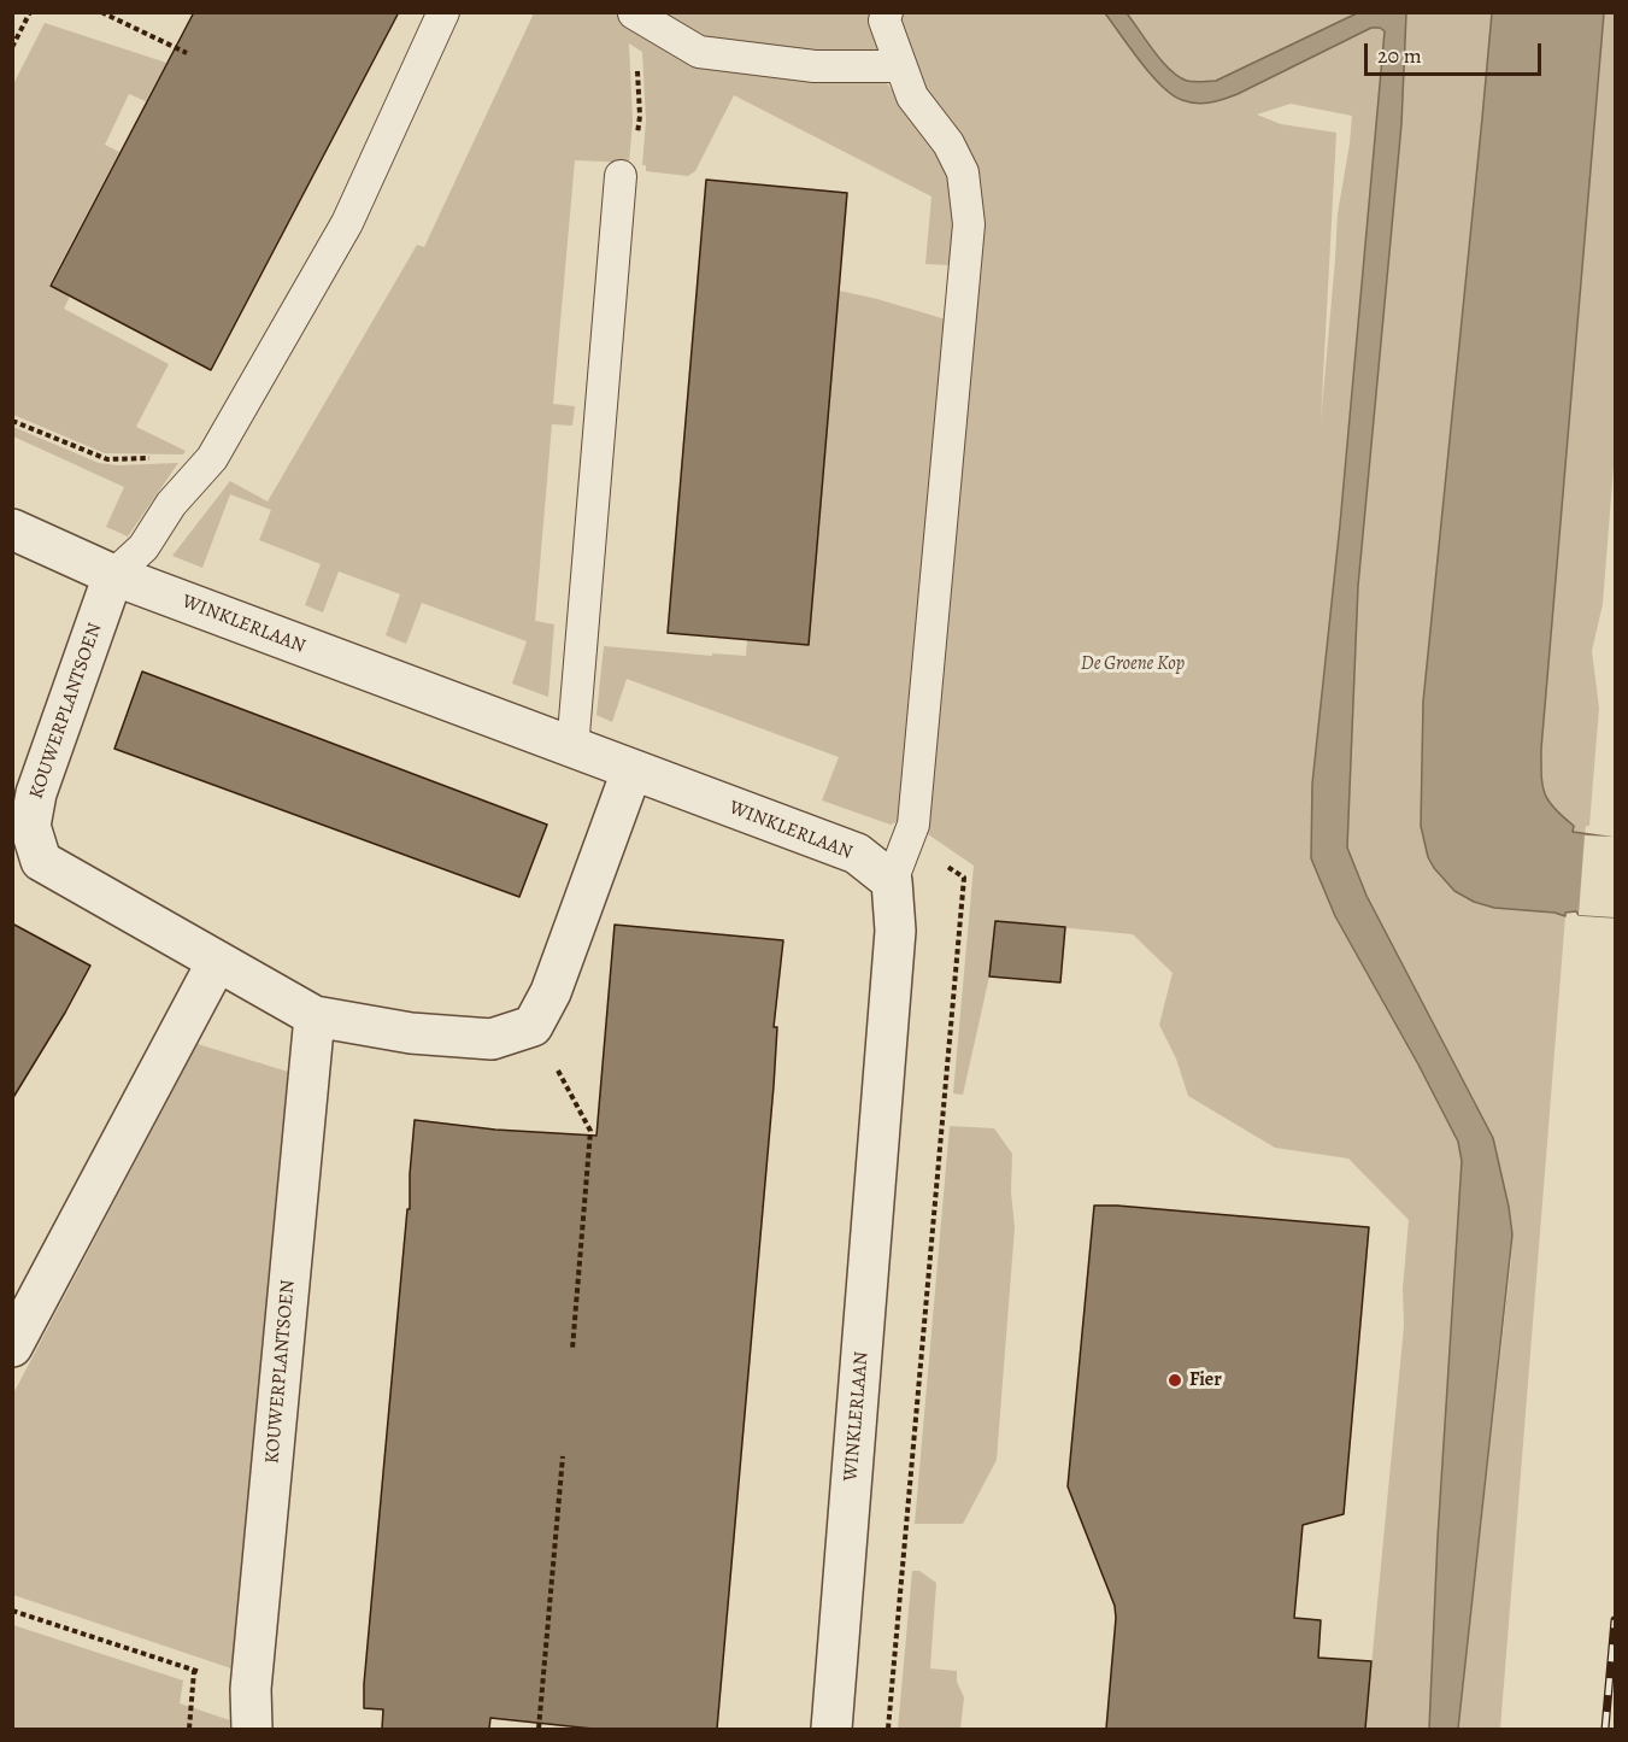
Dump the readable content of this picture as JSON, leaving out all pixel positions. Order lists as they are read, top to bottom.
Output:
{
  "streets": {
    "street": ["WINKLERLAAN", "KOUWERPLANTSOEN"]
  },
  "crossings": [
    ["WINKLERLAAN", "KOUWERPLANTSOEN"]
  ],
  "parks": ["De Groene Kop"],
  "places": ["Fier"],
  "scale_bar": "20 m"
}
